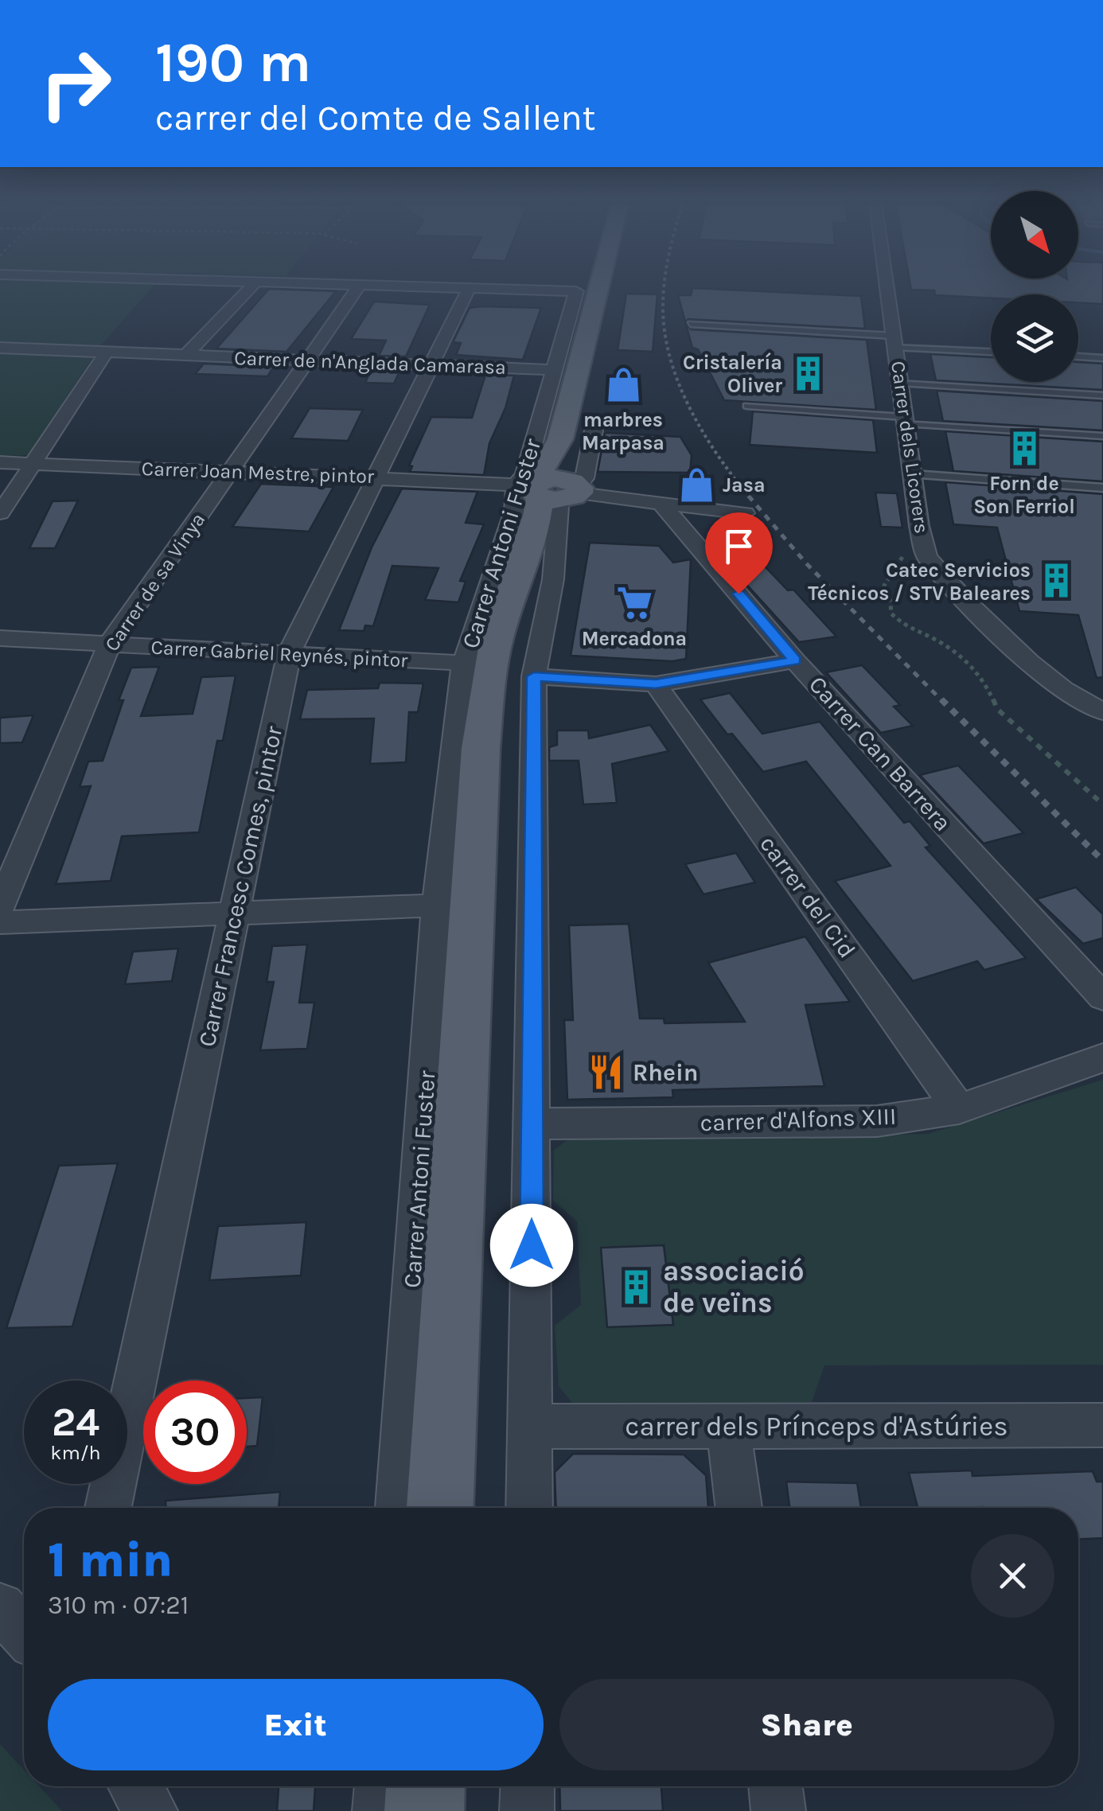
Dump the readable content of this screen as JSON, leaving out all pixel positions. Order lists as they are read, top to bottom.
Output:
{
  "streets": {
    "street": [
      "Carrer de n'Anglada Camarasa",
      "Carrer dels Licorers",
      "Carrer Joan Mestre, pintor",
      "Carrer Antoni Fuster",
      "Carrer de sa Vinya",
      "Carrer Gabriel Reynés, pintor",
      "Carrer Can Barrera",
      "Carrer Francesc Comes, pintor",
      "carrer del Cid",
      "carrer d'Alfons XIII",
      "carrer dels Prínceps d'Astúries"
    ]
  },
  "crossings": [
    ["Carrer de n'Anglada Camarasa", "Carrer Antoni Fuster"],
    ["Carrer de n'Anglada Camarasa", "Carrer de sa Vinya"],
    ["Carrer de n'Anglada Camarasa", "Carrer Francesc Comes, pintor"],
    ["Carrer Joan Mestre, pintor", "Carrer Antoni Fuster"],
    ["Carrer Joan Mestre, pintor", "Carrer de sa Vinya"],
    ["Carrer Joan Mestre, pintor", "Carrer Can Barrera"],
    ["Carrer Joan Mestre, pintor", "Carrer Francesc Comes, pintor"],
    ["Carrer Antoni Fuster", "Carrer de sa Vinya"],
    ["Carrer Antoni Fuster", "Carrer Gabriel Reynés, pintor"],
    ["Carrer Antoni Fuster", "Carrer Francesc Comes, pintor"],
    ["Carrer de sa Vinya", "Carrer Gabriel Reynés, pintor"],
    ["Carrer Gabriel Reynés, pintor", "Carrer Francesc Comes, pintor"],
    ["carrer del Cid", "carrer d'Alfons XIII"]
  ],
  "places": {
    "building": [
      "Cristalería Oliver",
      "Forn de Son Ferriol",
      "Catec Servicios Técnicos / STV Baleares",
      "associació de veïns"
    ],
    "shop": ["marbres Marpasa", "Jasa"],
    "supermarket": ["Mercadona"],
    "restaurant": ["Rhein"]
  },
  "north": "bottom right",
  "page": {
    "turn": ["190 m", "carrer del Comte de Sallent"],
    "speed": "24 km/h",
    "limit": "30",
    "heading": ["1 min", "310 m · 07:21"],
    "buttons": ["Exit", "Share"]
  }
}
